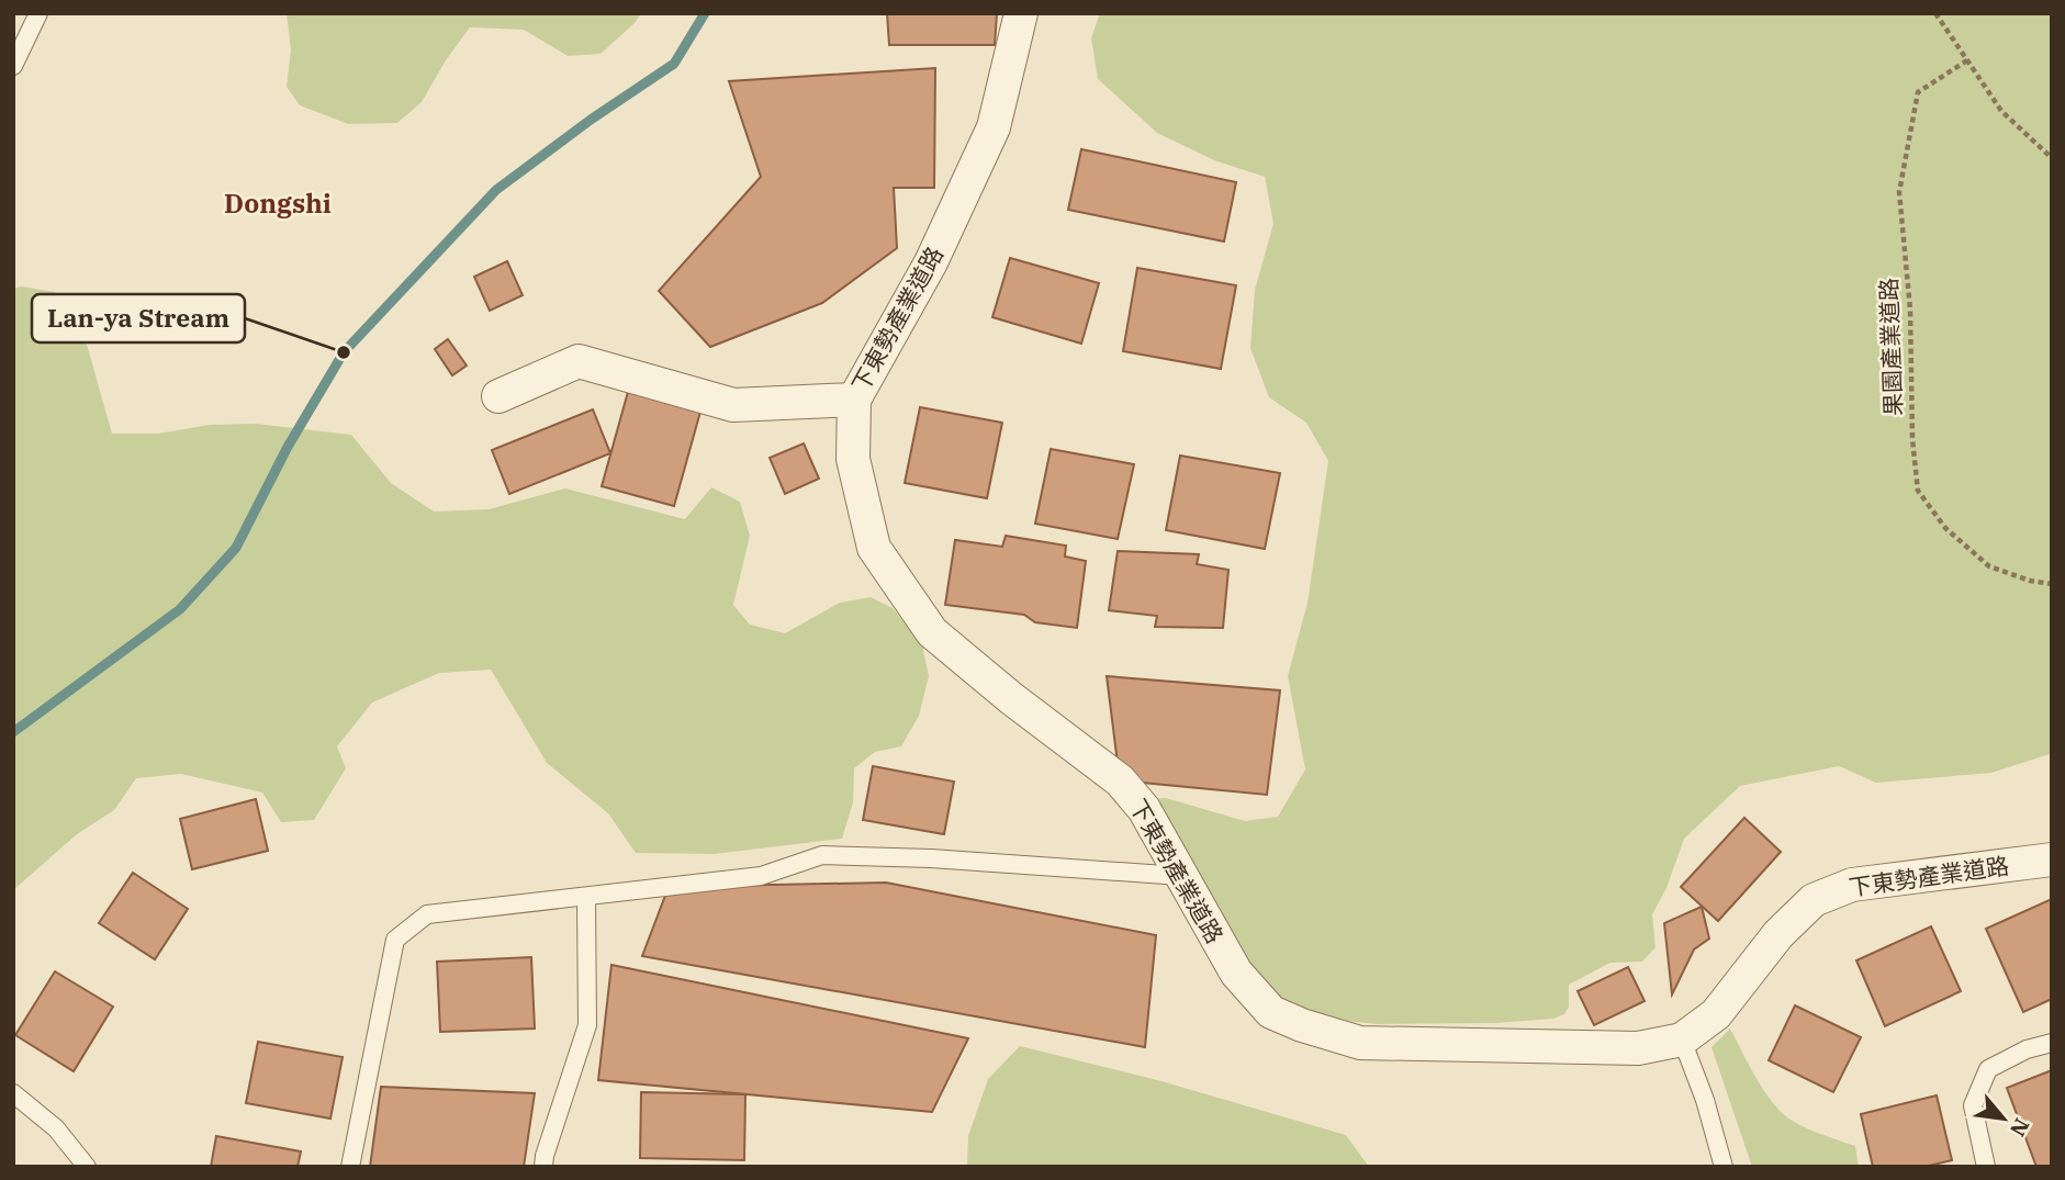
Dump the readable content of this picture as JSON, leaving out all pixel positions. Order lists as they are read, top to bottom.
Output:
{
  "streets": {
    "street": ["下東勢產業道路"],
    "path": ["果園產業道路"]
  },
  "districts": ["Dongshi"],
  "places": ["Lan-ya Stream"],
  "north": "bottom right"
}
